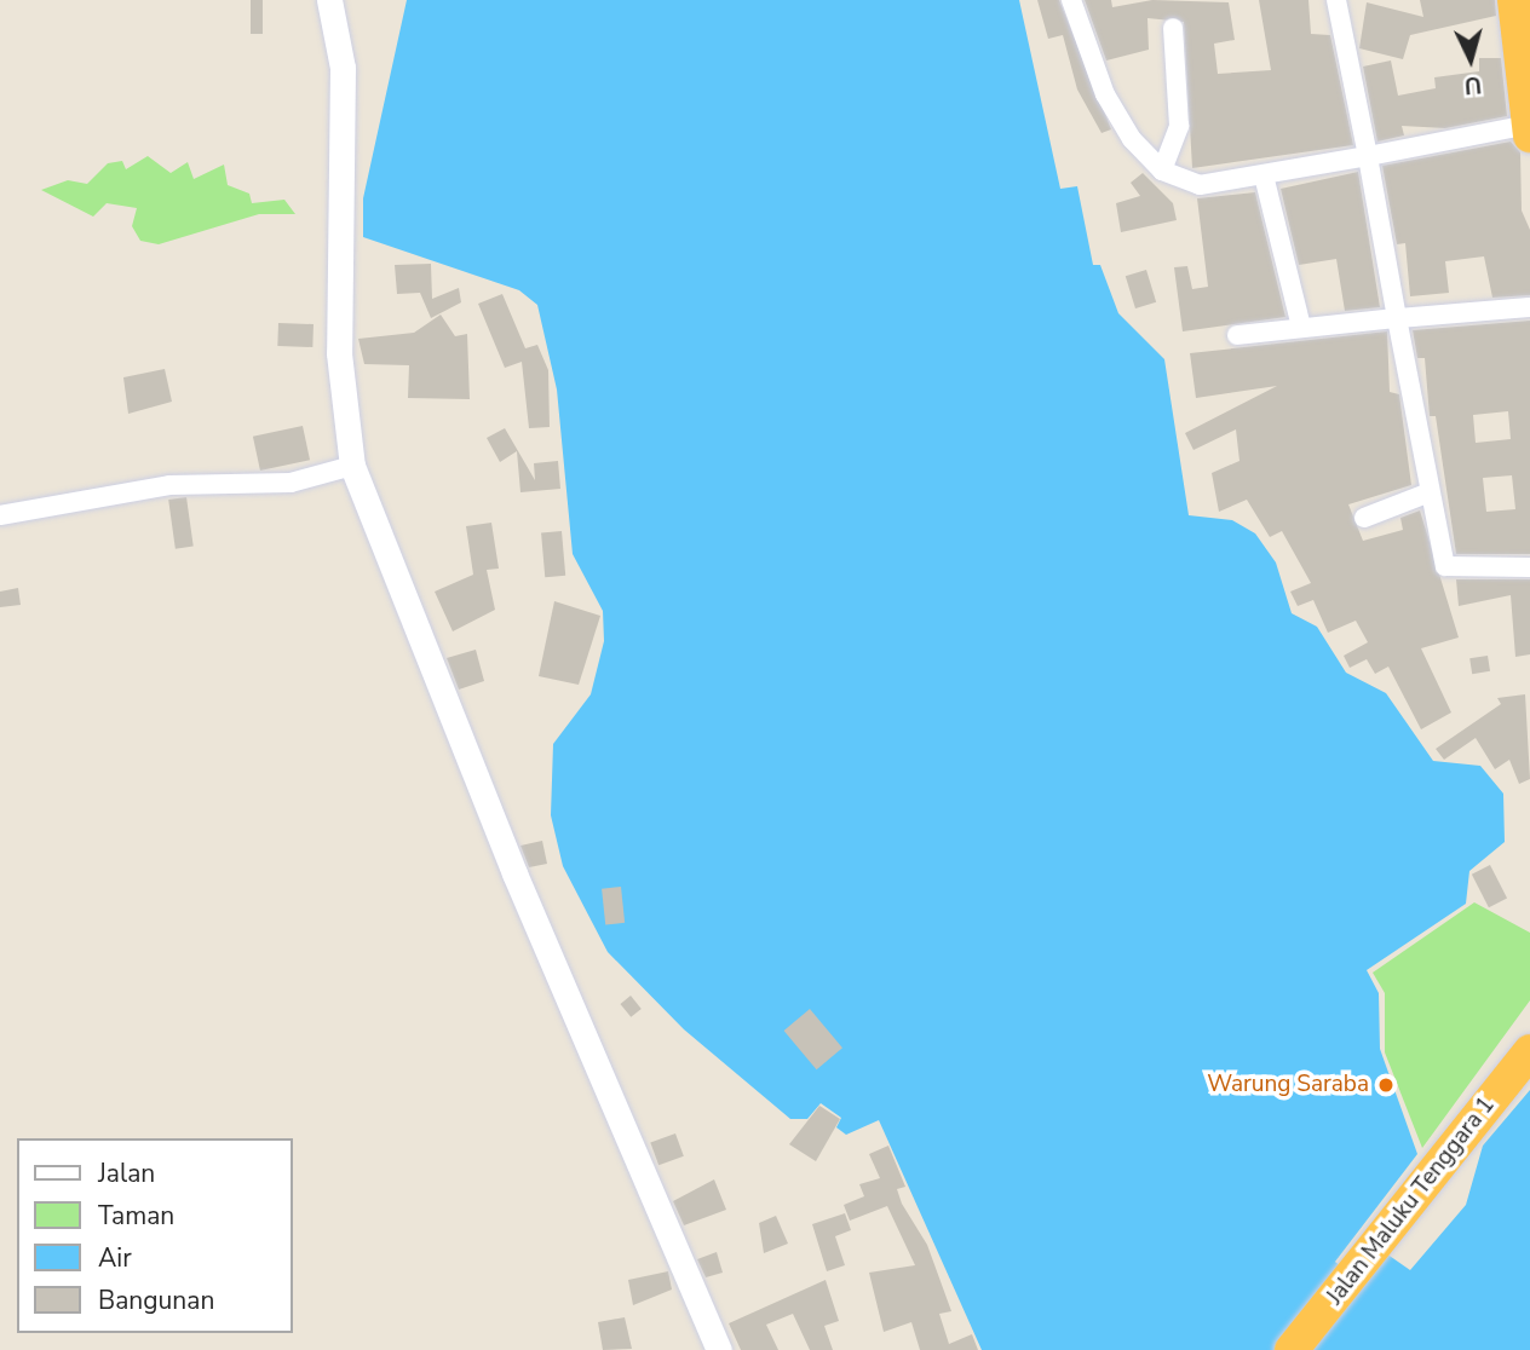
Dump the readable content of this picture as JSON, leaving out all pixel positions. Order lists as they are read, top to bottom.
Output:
{
  "streets": {
    "highway": ["Jalan Maluku Tenggara 1"]
  },
  "places": ["Warung Saraba"],
  "legend": [
    "Jalan",
    "Taman",
    "Air",
    "Bangunan"
  ],
  "north": "bottom"
}
